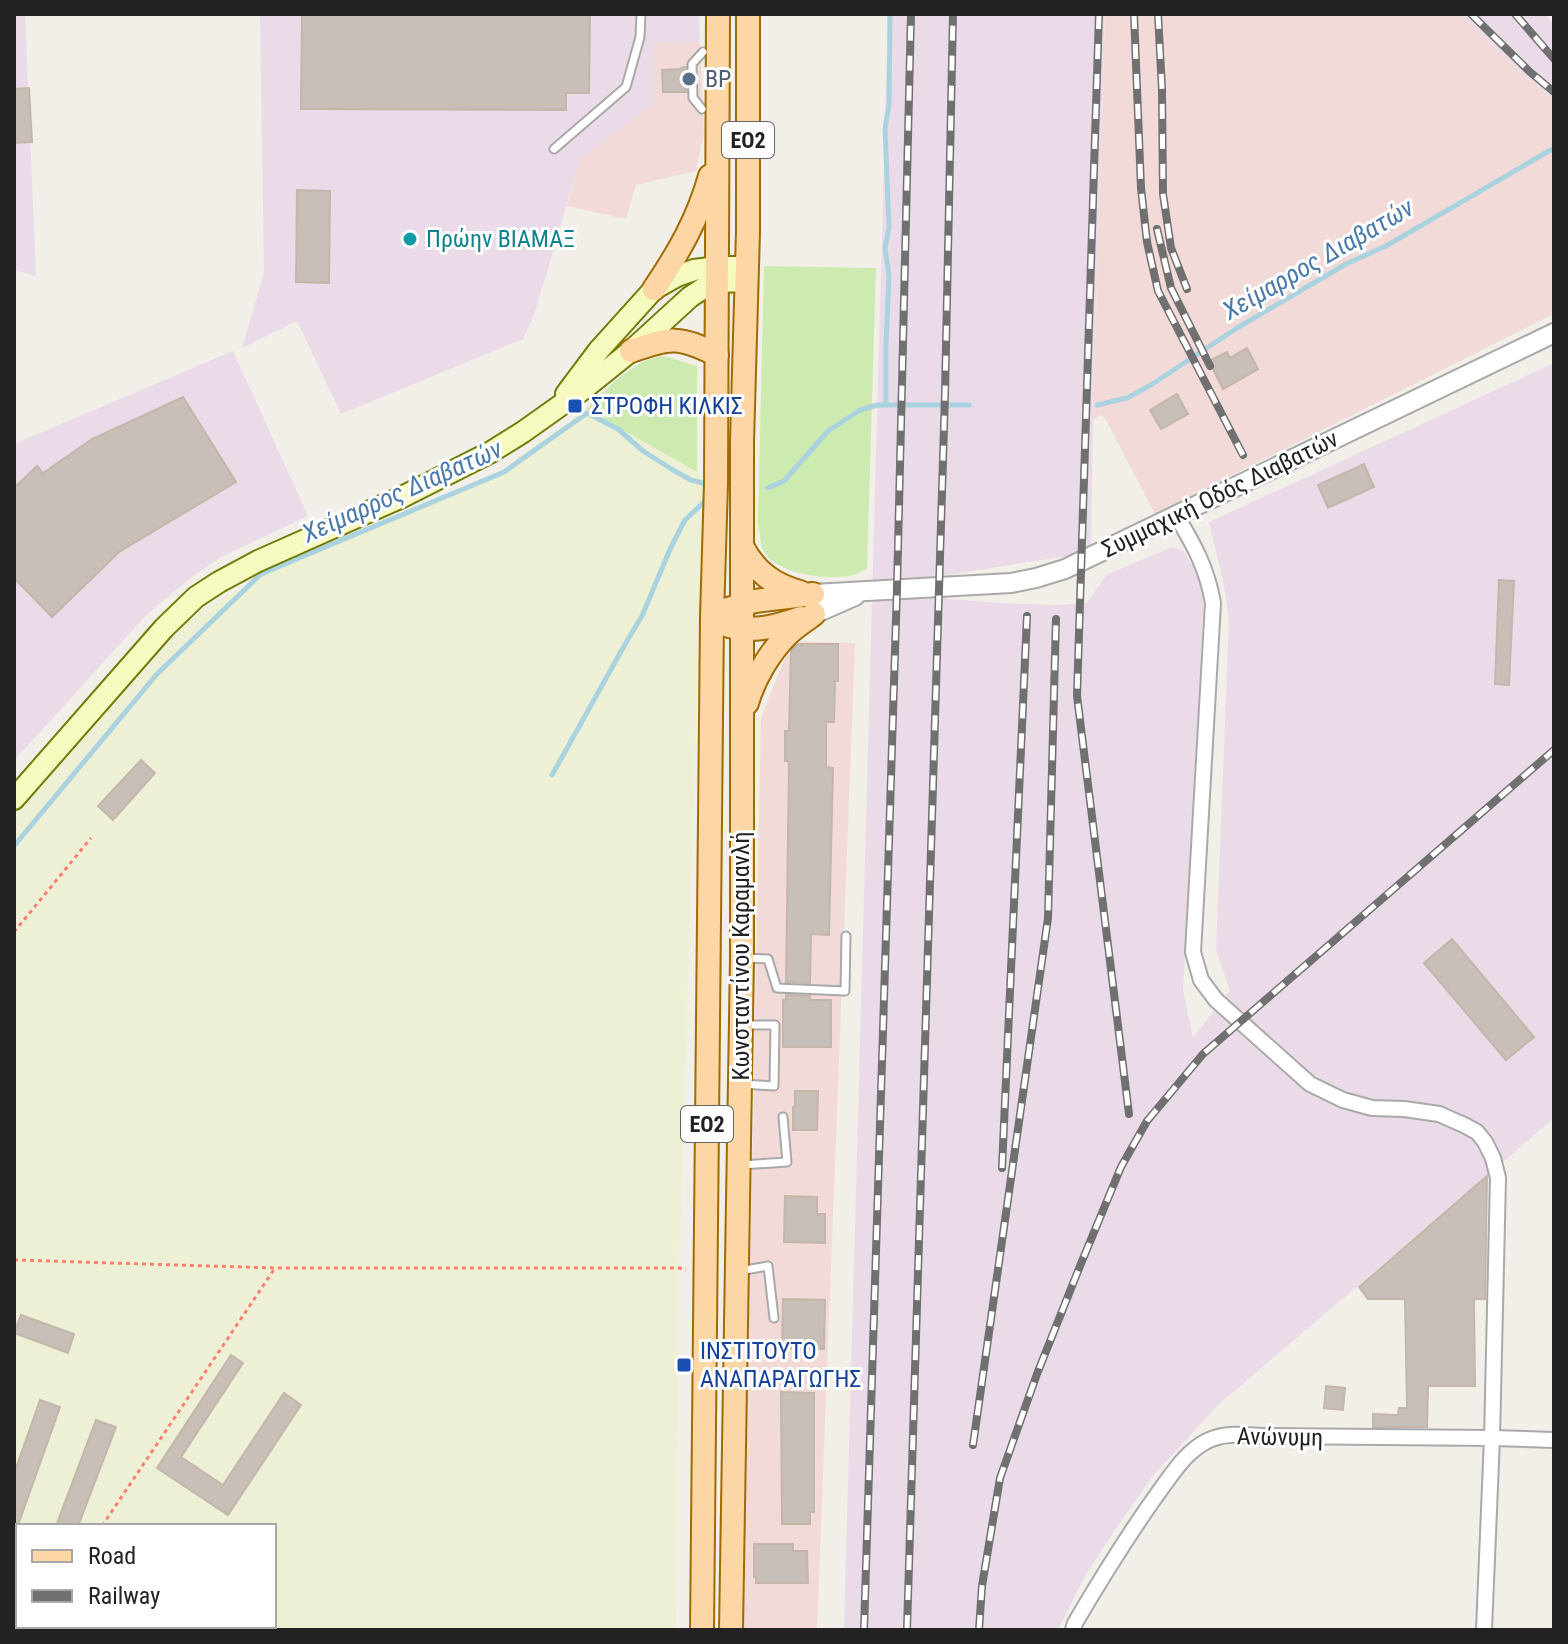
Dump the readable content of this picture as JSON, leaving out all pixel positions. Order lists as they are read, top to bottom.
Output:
{
  "streets": {
    "main road": ["ΕΟ2", "Κωνσταντίνου Καραμανλή"],
    "street": ["Συμμαχική Οδός Διαβατών", "Ανώνυμη"]
  },
  "crossings": [
    ["ΕΟ2", "Κωνσταντίνου Καραμανλή"]
  ],
  "water": ["Χείμαρρος Διαβατών"],
  "places": {
    "other": ["BP", "Πρώην ΒΙΑΜΑΞ"],
    "transit": ["ΣΤΡΟΦΗ ΚΙΛΚΙΣ", "ΙΝΣΤΙΤΟΥΤΟ ΑΝΑΠΑΡΑΓΩΓΗΣ"]
  },
  "legend": ["Road", "Railway"]
}
